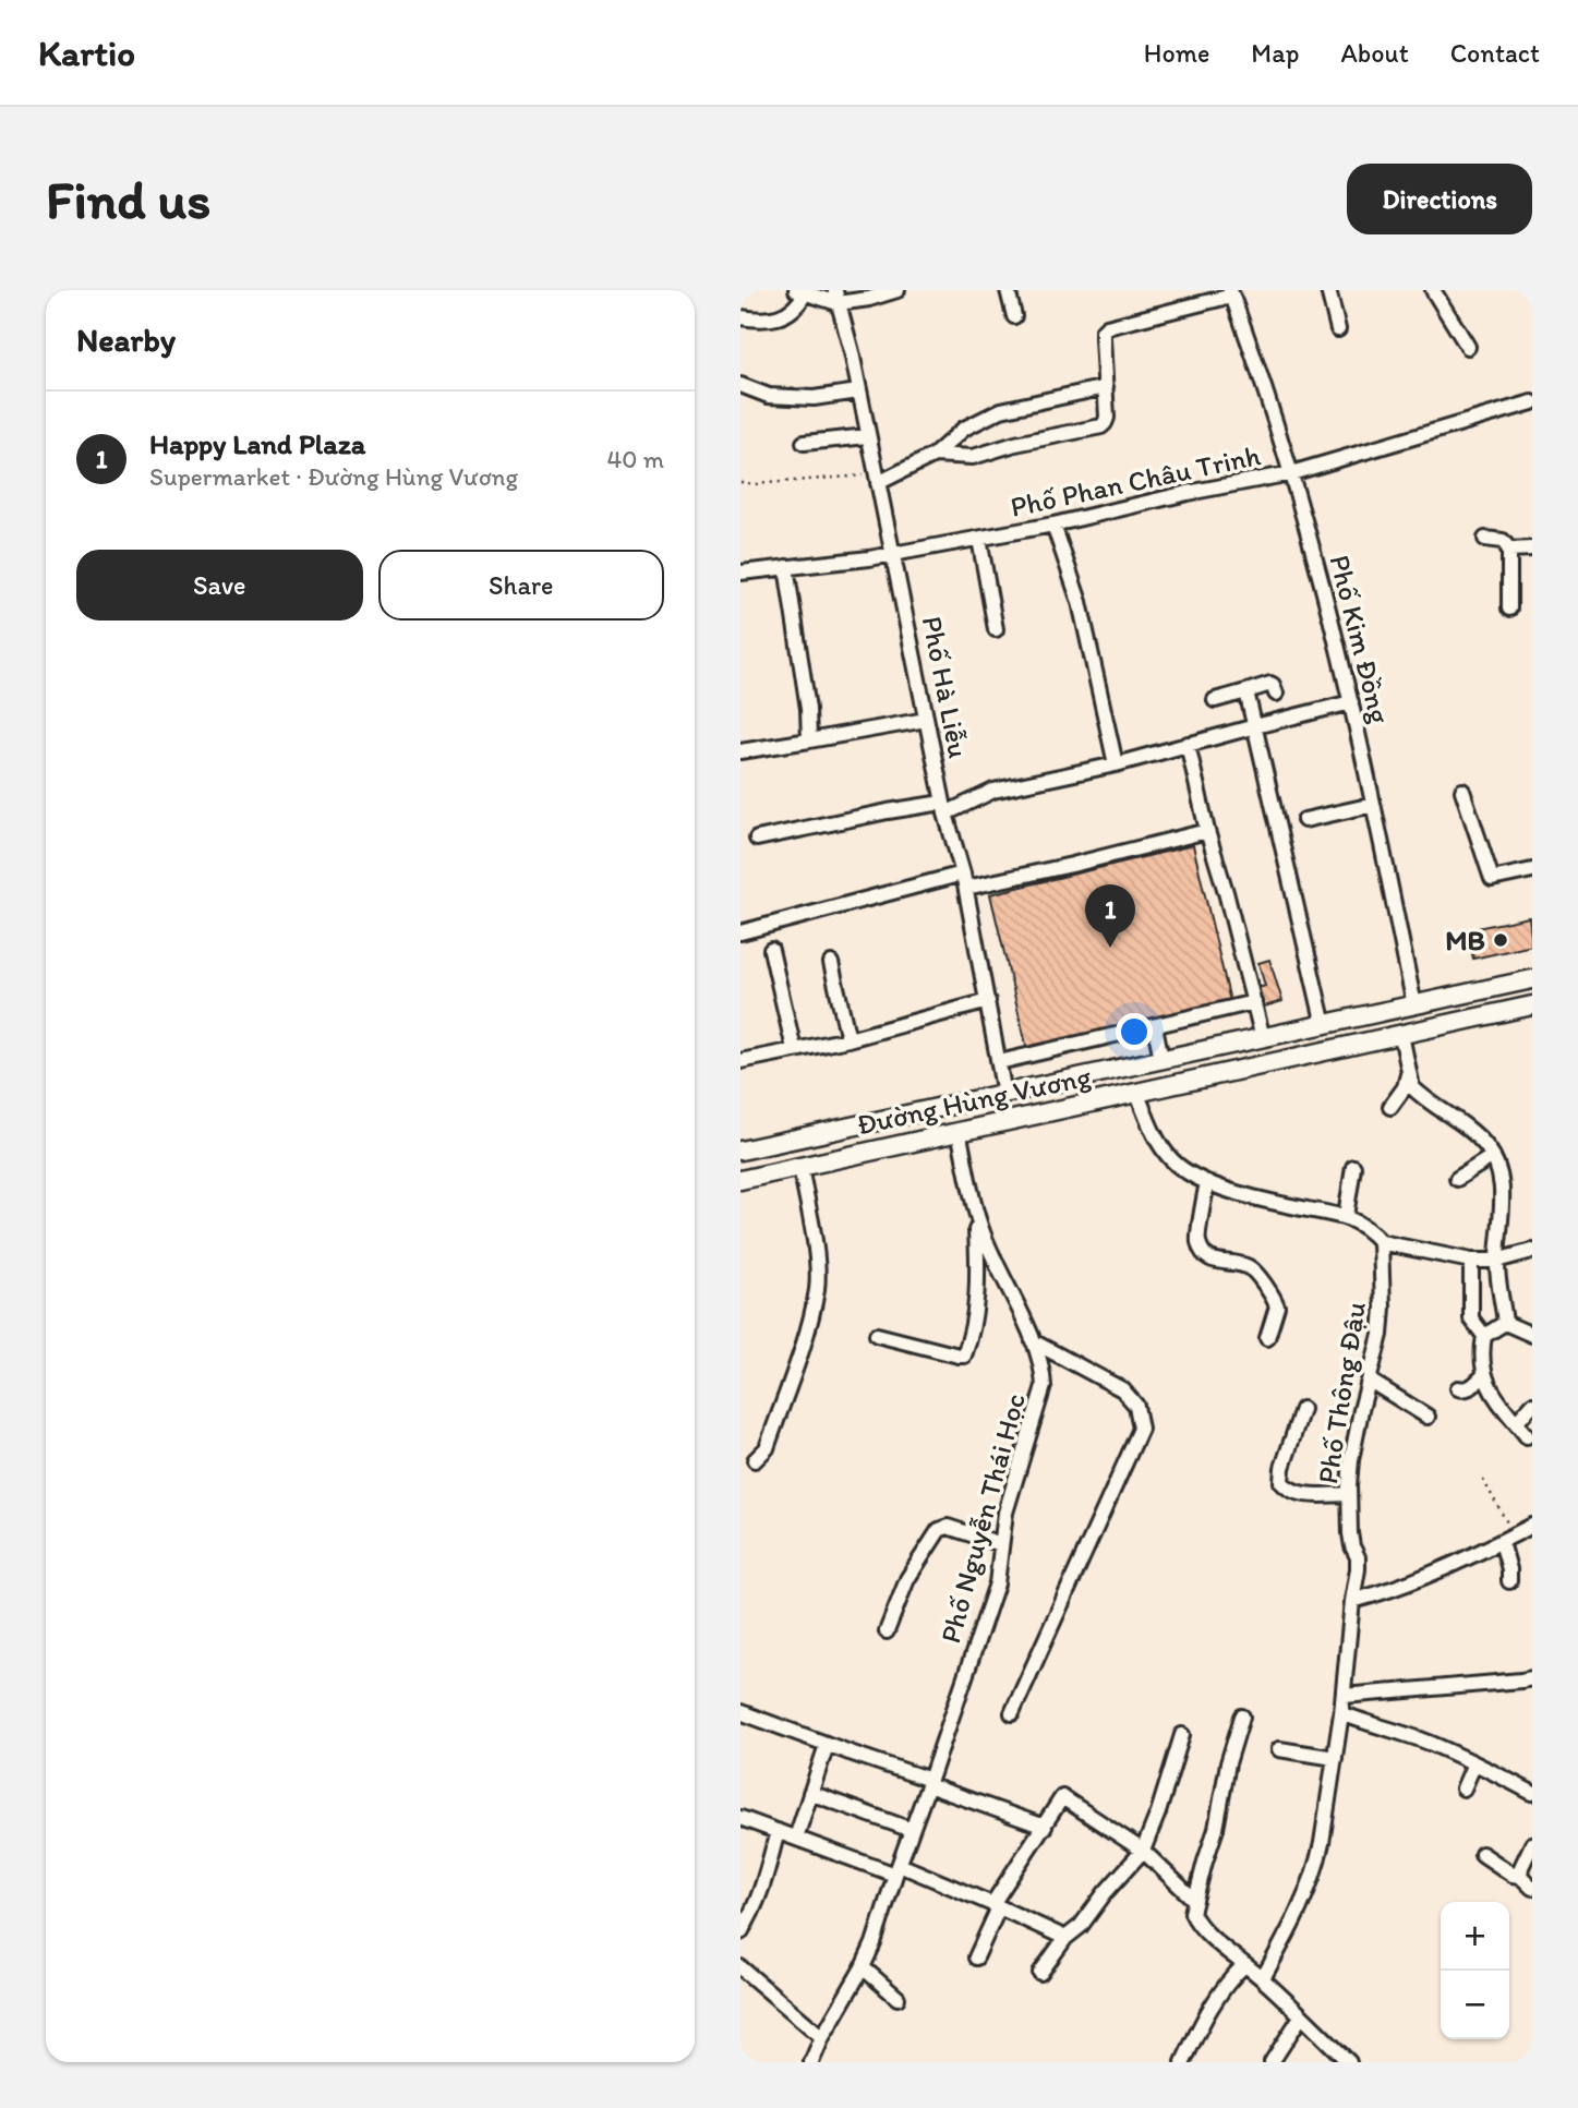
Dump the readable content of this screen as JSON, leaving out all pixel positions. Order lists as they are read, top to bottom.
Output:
{
  "streets": {
    "main road": ["Đường Hùng Vương"],
    "street": [
      "Phố Phan Châu Trinh",
      "Phố Kim Đồng",
      "Phố Hà Liễu",
      "Phố Thông Đậu",
      "Phố Nguyễn Thái Học"
    ]
  },
  "crossings": [
    ["Phố Phan Châu Trinh", "Phố Kim Đồng"],
    ["Phố Phan Châu Trinh", "Phố Hà Liễu"],
    ["Phố Kim Đồng", "Đường Hùng Vương"],
    ["Phố Hà Liễu", "Đường Hùng Vương"],
    ["Đường Hùng Vương", "Phố Nguyễn Thái Học"]
  ],
  "places": ["MB"],
  "page": {
    "header": "Kartio",
    "nav": [
      "Home",
      "Map",
      "About",
      "Contact"
    ],
    "buttons": [
      "Directions",
      ["Save", "Share"]
    ],
    "title": "Find us",
    "heading": "Nearby",
    "list": [
      {
        "mark": "1",
        "name": "Happy Land Plaza",
        "note": "Supermarket · Đường Hùng Vương",
        "value": "40 m"
      }
    ],
    "pins": "1",
    "map_buttons": ["+", "−"]
  }
}
